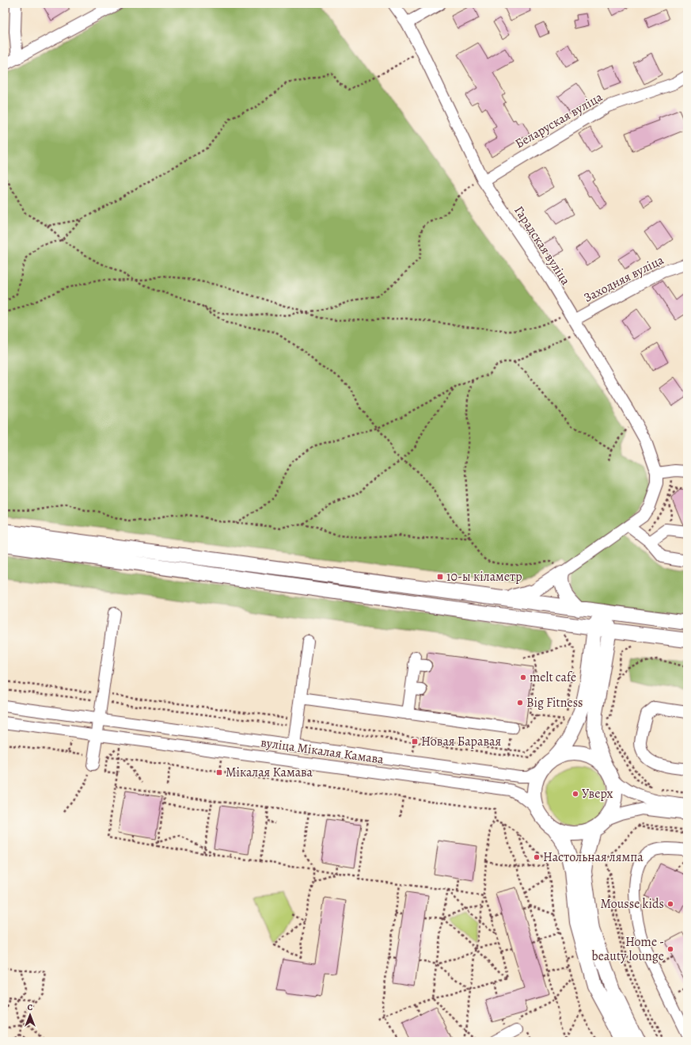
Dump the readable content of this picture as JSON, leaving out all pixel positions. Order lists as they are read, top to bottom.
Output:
{
  "streets": {
    "street": [
      "Беларуская вуліца",
      "Гарадская вуліца",
      "Заходняя вуліца",
      "вуліца Мікалая Камава"
    ]
  },
  "crossings": [
    ["Беларуская вуліца", "Гарадская вуліца"],
    ["Гарадская вуліца", "Заходняя вуліца"]
  ],
  "places": {
    "transit": ["10-ы кіламетр", "Новая Баравая", "Мікалая Камава"],
    "other": [
      "melt cafe",
      "Big Fitness",
      "Уверх",
      "Настольная лямпа",
      "Mousse kids",
      "Home - beauty lounge"
    ]
  },
  "north": "top"
}
